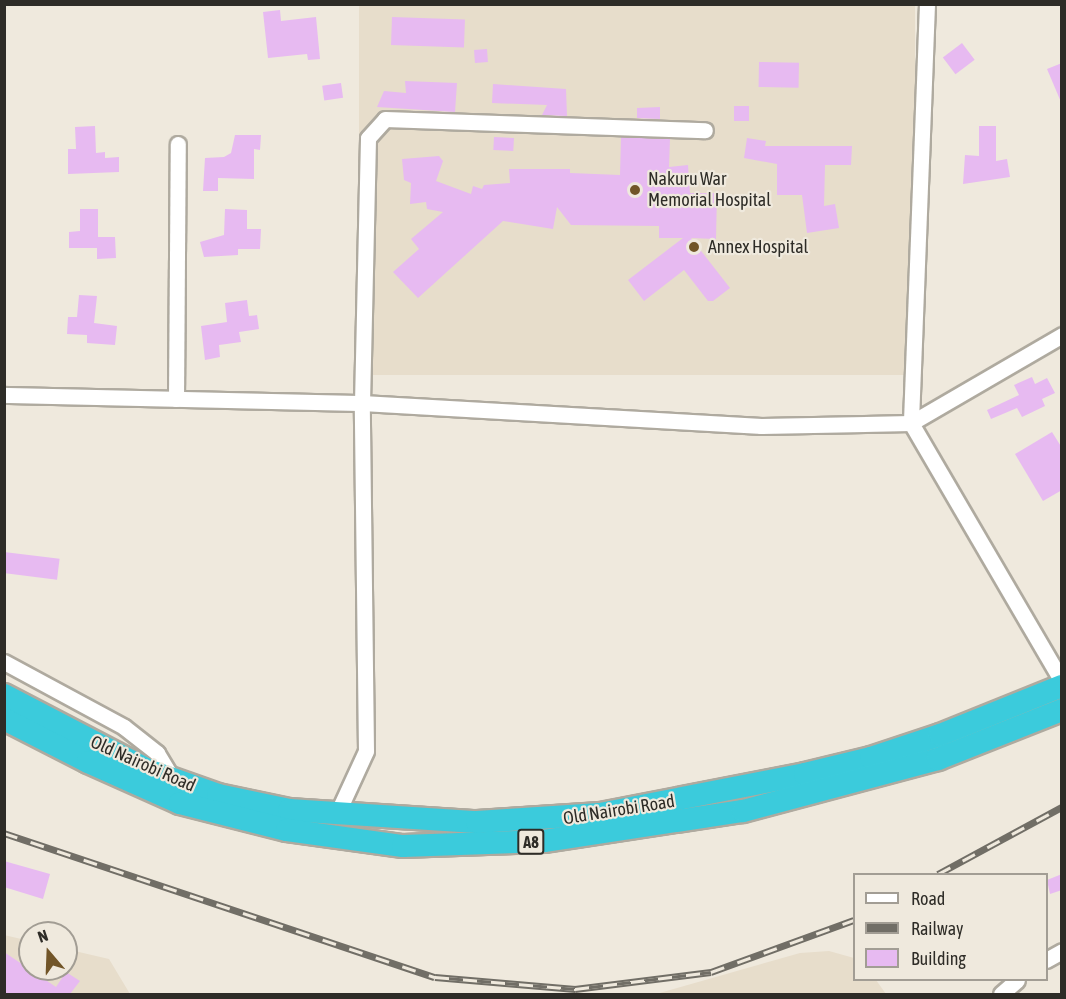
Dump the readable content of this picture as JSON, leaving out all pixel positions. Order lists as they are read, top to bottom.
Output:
{
  "streets": {
    "highway": ["Old Nairobi Road", "A8"]
  },
  "places": ["Nakuru War Memorial Hospital", "Annex Hospital"],
  "legend": ["Road", "Railway", "Building"],
  "north": "top"
}
